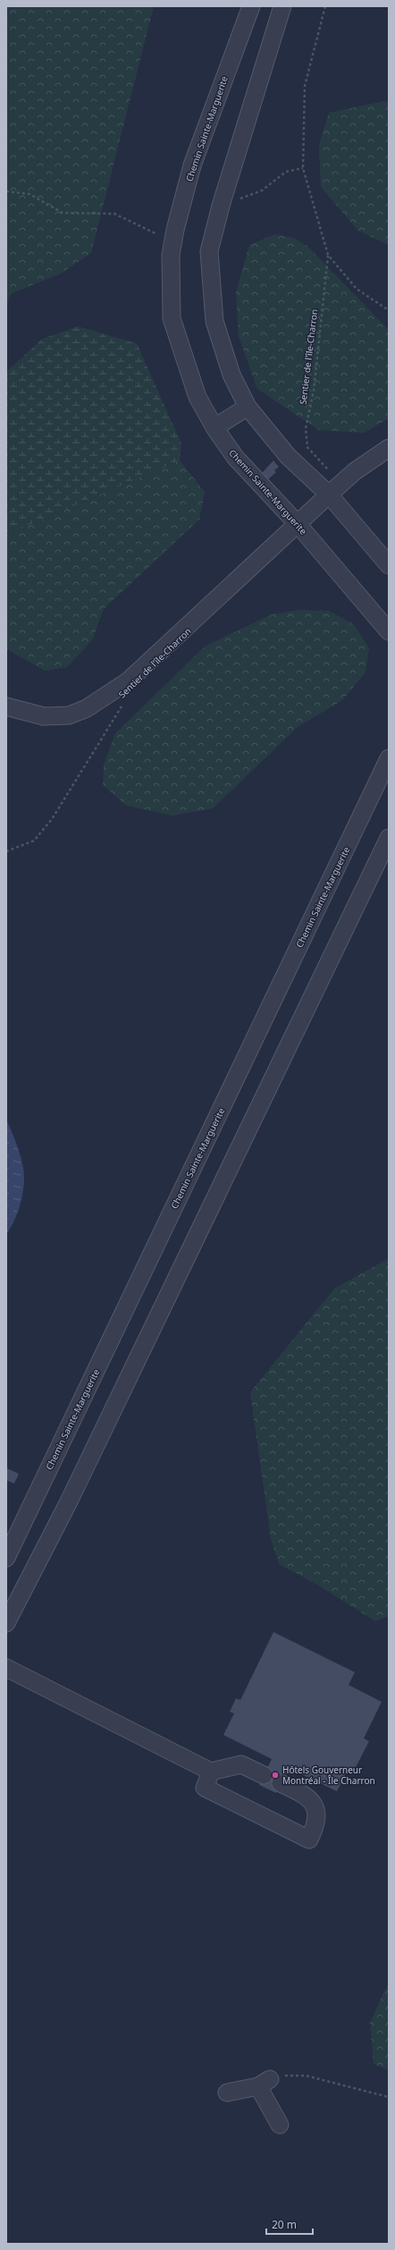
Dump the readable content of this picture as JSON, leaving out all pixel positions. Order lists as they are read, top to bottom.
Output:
{
  "streets": {
    "lane": ["Chemin Sainte-Marguerite"],
    "path": ["Sentier de l'île-Charron"]
  },
  "places": ["Hôtels Gouverneur Montréal - Île Charron"],
  "scale_bar": "20 m"
}
